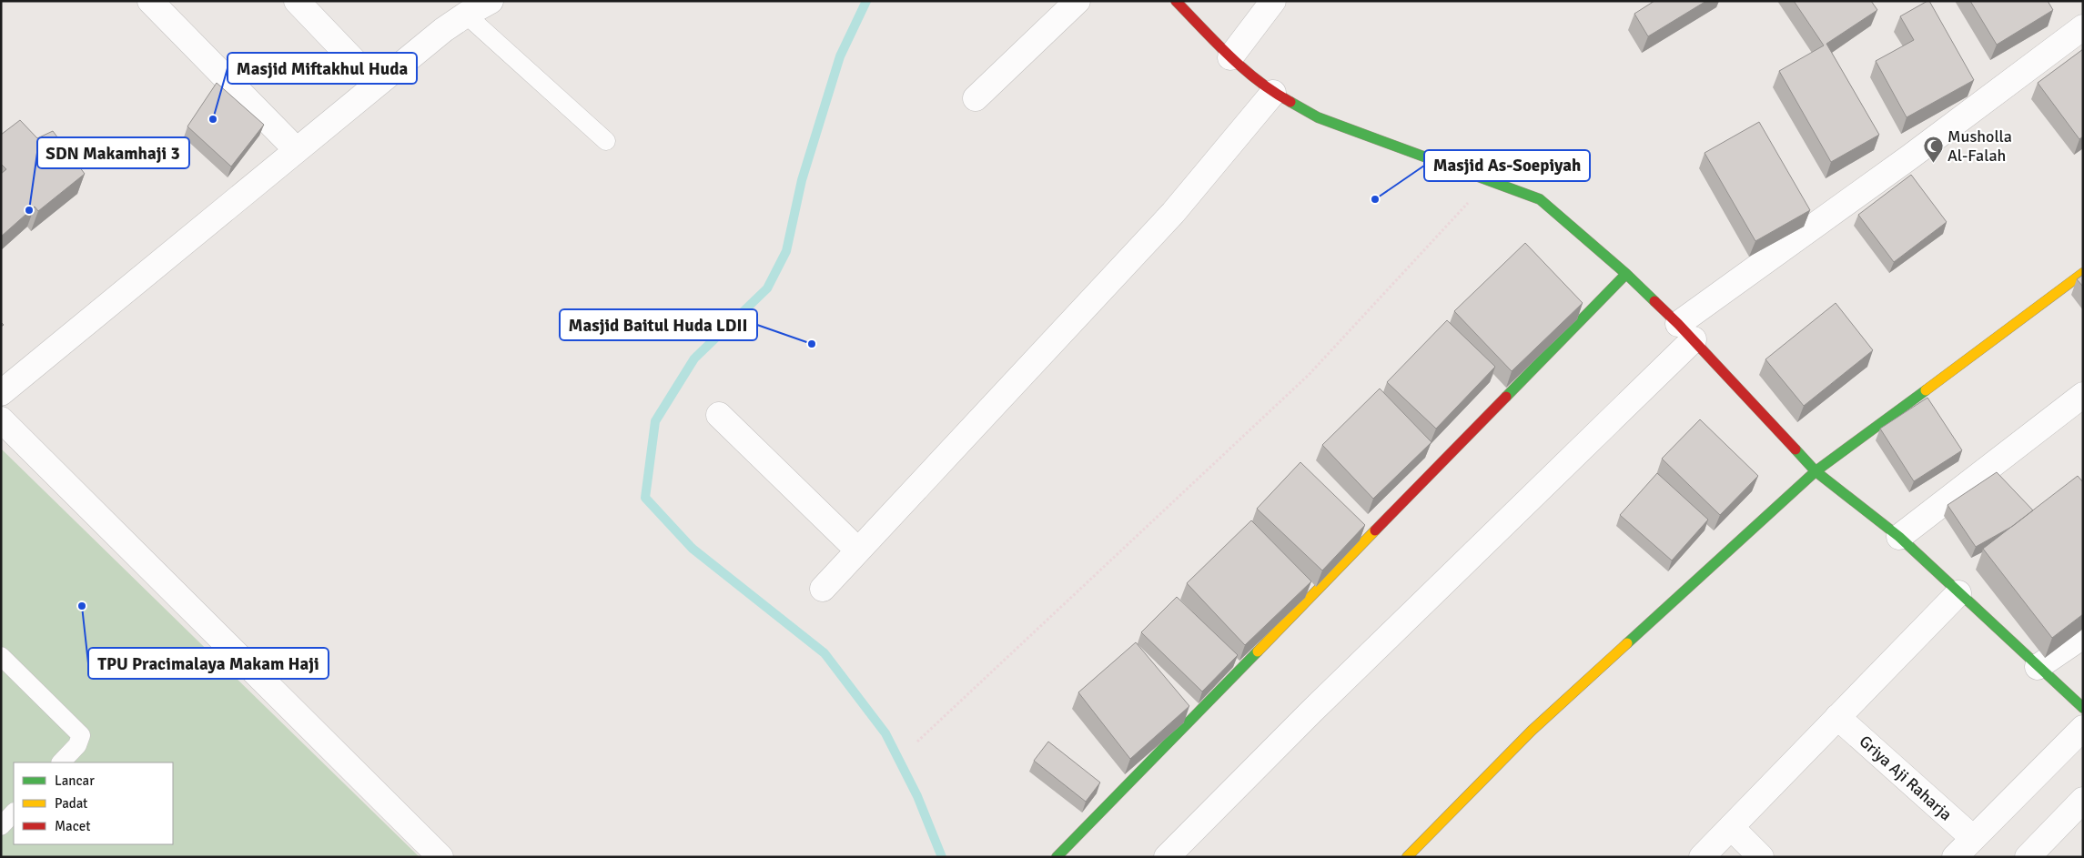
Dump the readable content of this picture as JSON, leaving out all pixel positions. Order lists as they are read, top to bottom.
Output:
{
  "streets": {
    "street": ["Griya Aji Raharja"]
  },
  "places": {
    "other": [
      "Masjid Miftakhul Huda",
      "Masjid As-Soepiyah",
      "SDN Makamhaji 3",
      "Masjid Baitul Huda LDII",
      "TPU Pracimalaya Makam Haji"
    ],
    "mosque": ["Musholla Al-Falah"]
  },
  "legend": ["Lancar", "Padat", "Macet"]
}
